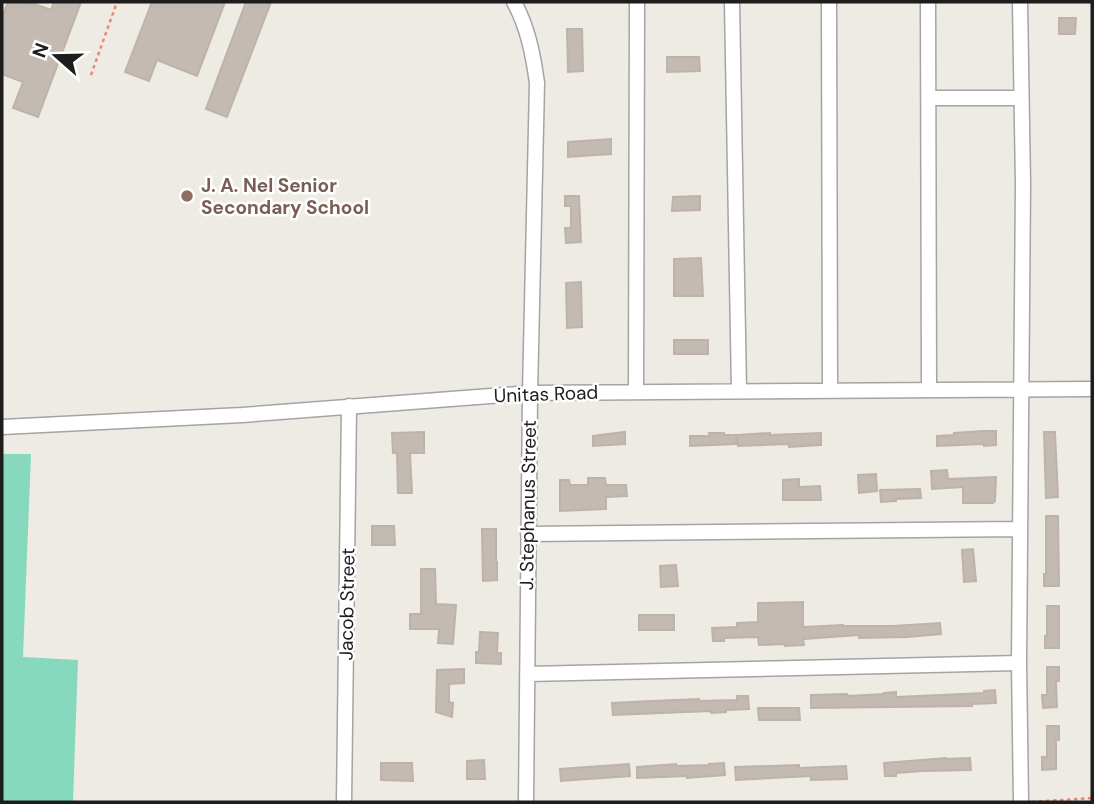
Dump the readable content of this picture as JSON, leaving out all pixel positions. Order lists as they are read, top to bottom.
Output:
{
  "streets": {
    "street": ["Unitas Road", "J. Stephanus Street", "Jacob Street"]
  },
  "crossings": [
    ["Unitas Road", "J. Stephanus Street"],
    ["Unitas Road", "Jacob Street"]
  ],
  "places": ["J. A. Nel Senior Secondary School"],
  "north": "left"
}
